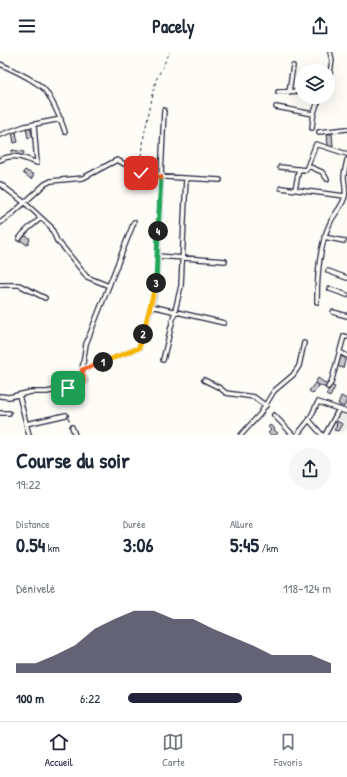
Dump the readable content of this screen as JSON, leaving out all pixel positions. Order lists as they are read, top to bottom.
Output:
{
  "page": {
    "header": "Pacely",
    "pins": [
      "4",
      "3",
      "2",
      "1"
    ],
    "heading": ["Course du soir", "19:22"],
    "stats": [
      ["Distance", "0.54 km"],
      ["Durée", "3:06"],
      ["Allure", "5:45 /km"]
    ],
    "chart": ["Dénivelé", "118–124 m"],
    "list": [
      {
        "name": "100 m",
        "note": "6:22"
      }
    ],
    "tabs": ["Accueil", "Carte", "Favoris"]
  }
}
